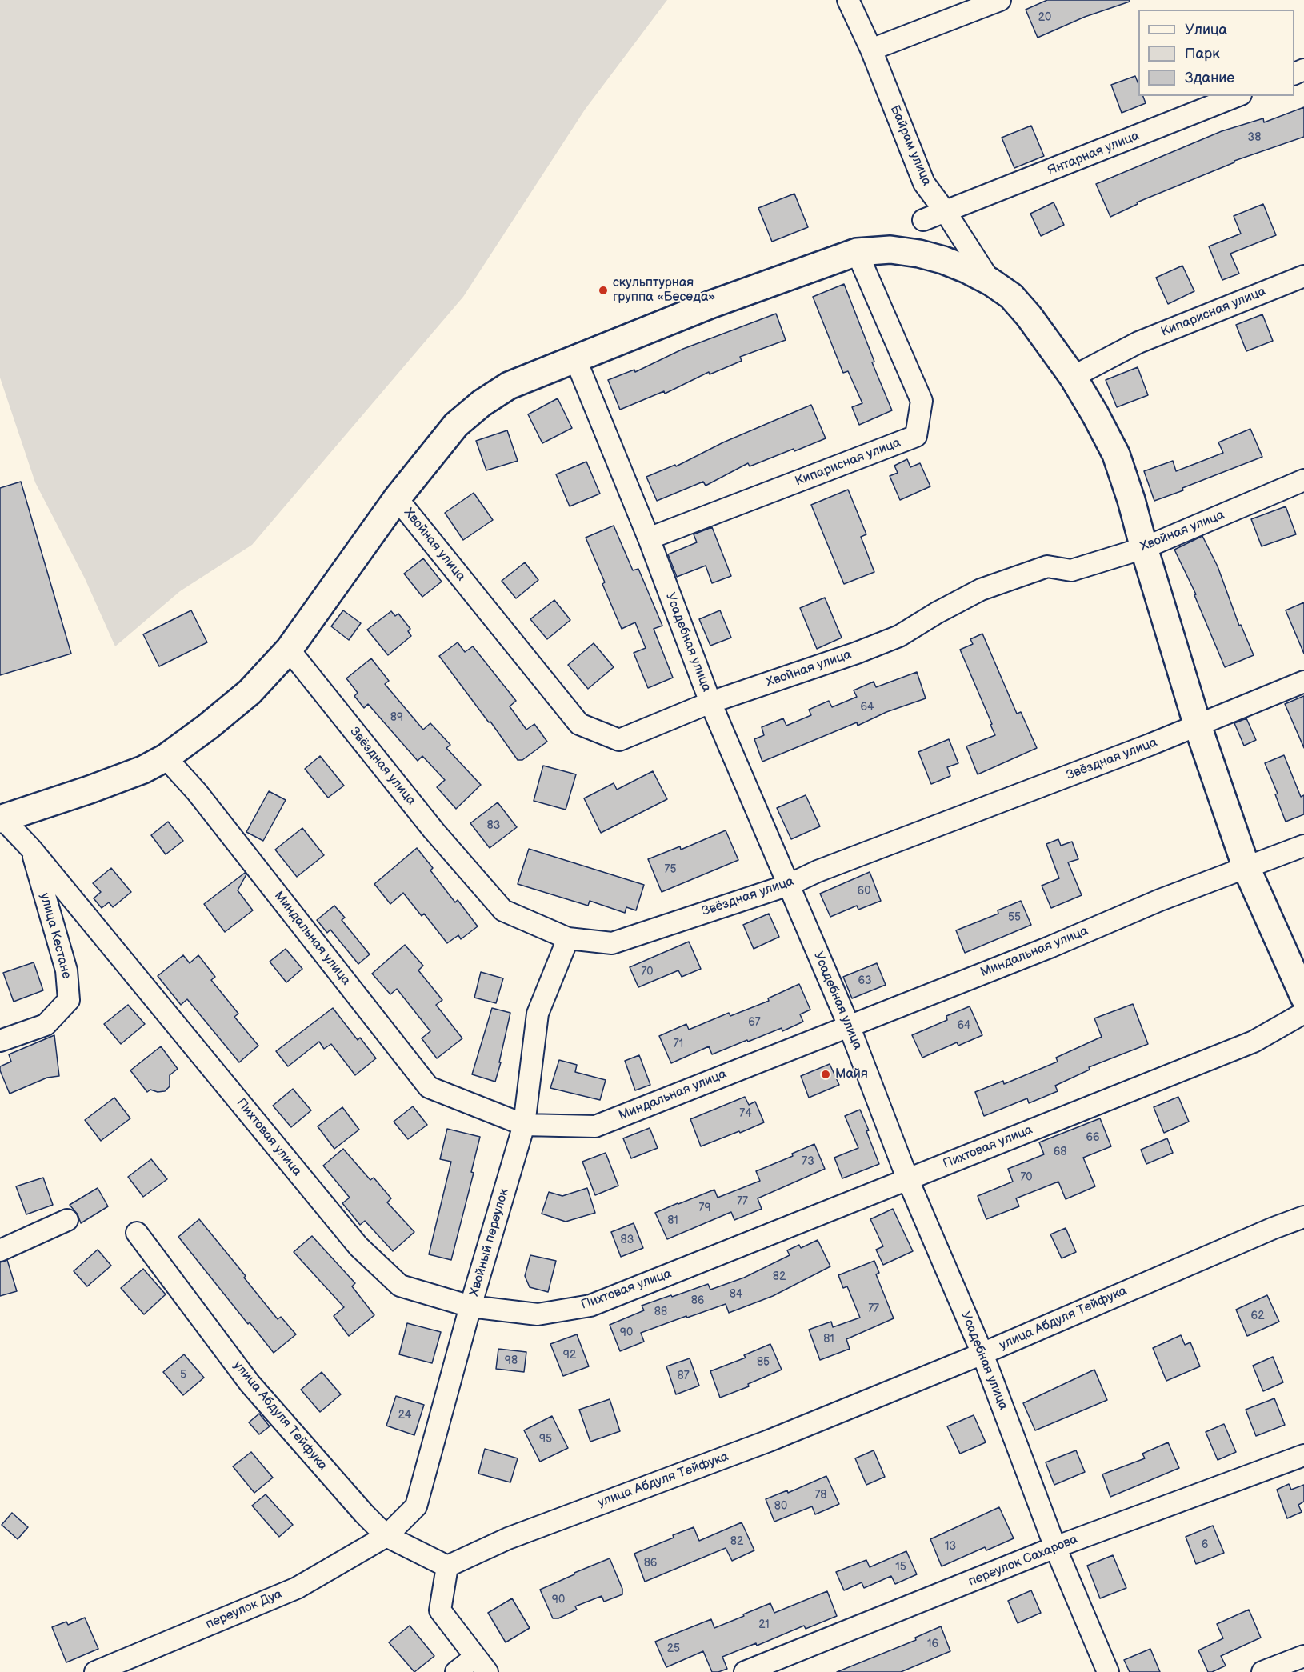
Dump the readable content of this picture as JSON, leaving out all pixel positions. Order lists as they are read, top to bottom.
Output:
{
  "streets": {
    "street": [
      "Байрам улица",
      "Янтарная улица",
      "Кипарисная улица",
      "Хвойная улица",
      "Усадебная улица",
      "Звёздная улица",
      "улица Кестане",
      "Миндальная улица",
      "Пихтовая улица",
      "Хвойный переулок",
      "улица Абдуля Тейфука",
      "переулок Сахарова",
      "переулок Дуа"
    ]
  },
  "crossings": [
    ["Байрам улица", "Янтарная улица"],
    ["Кипарисная улица", "Усадебная улица"],
    ["Хвойная улица", "Усадебная улица"],
    ["Усадебная улица", "Звёздная улица"],
    ["Усадебная улица", "Миндальная улица"],
    ["Усадебная улица", "Пихтовая улица"],
    ["Усадебная улица", "улица Абдуля Тейфука"],
    ["Усадебная улица", "переулок Сахарова"],
    ["Звёздная улица", "Хвойный переулок"],
    ["улица Кестане", "Пихтовая улица"],
    ["Миндальная улица", "Хвойный переулок"],
    ["Пихтовая улица", "Хвойный переулок"],
    ["Хвойный переулок", "улица Абдуля Тейфука"],
    ["Хвойный переулок", "переулок Дуа"],
    ["улица Абдуля Тейфука", "переулок Дуа"]
  ],
  "places": ["скульптурная группа «Беседа»", "Майя"],
  "house_numbers": [
    "20",
    "38",
    "64",
    "89",
    "83",
    "75",
    "60",
    "55",
    "70",
    "63",
    "67",
    "64",
    "71",
    "74",
    "66",
    "68",
    "73",
    "70",
    "77",
    "79",
    "81",
    "83",
    "82",
    "84",
    "86",
    "77",
    "88",
    "62",
    "90",
    "81",
    "92",
    "98",
    "85",
    "5",
    "87",
    "24",
    "95",
    "78",
    "80",
    "82",
    "6",
    "13",
    "86",
    "15",
    "90",
    "21",
    "16",
    "25"
  ],
  "legend": ["Улица", "Парк", "Здание"]
}
